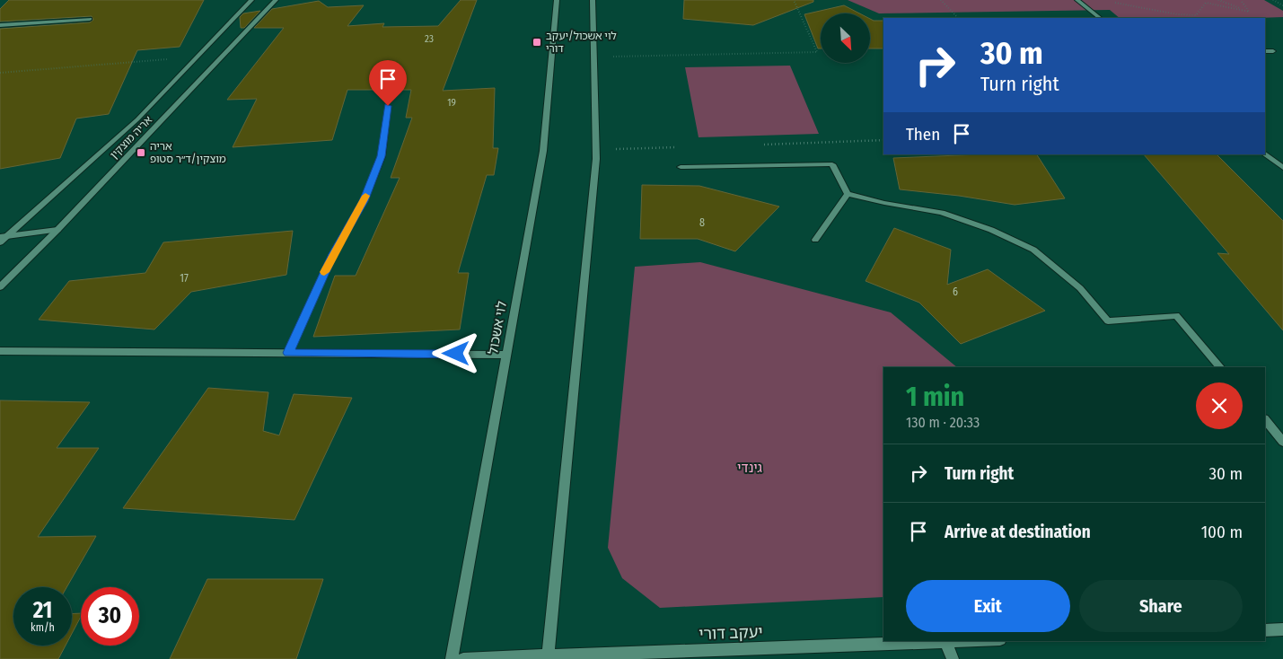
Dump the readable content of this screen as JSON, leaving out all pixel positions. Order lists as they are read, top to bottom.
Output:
{
  "streets": {
    "street": ["אריה מוצקין", "לוי אשכול", "יעקב דורי"]
  },
  "parks": ["גינדי"],
  "places": {
    "transit": ["לוי אשכול/יעקב דורי", "אריה מוצקין/ד״ר סטופ"]
  },
  "house_numbers": [
    "23",
    "19",
    "8",
    "17",
    "6"
  ],
  "north": "bottom right",
  "page": {
    "turn": ["30 m", "Turn right"],
    "then": "Then",
    "heading": ["1 min", "130 m · 20:33"],
    "list": [
      {
        "name": "Turn right",
        "value": "30 m"
      },
      {
        "name": "Arrive at destination",
        "value": "100 m"
      }
    ],
    "buttons": ["Exit", "Share"],
    "speed": "21 km/h",
    "limit": "30"
  }
}
